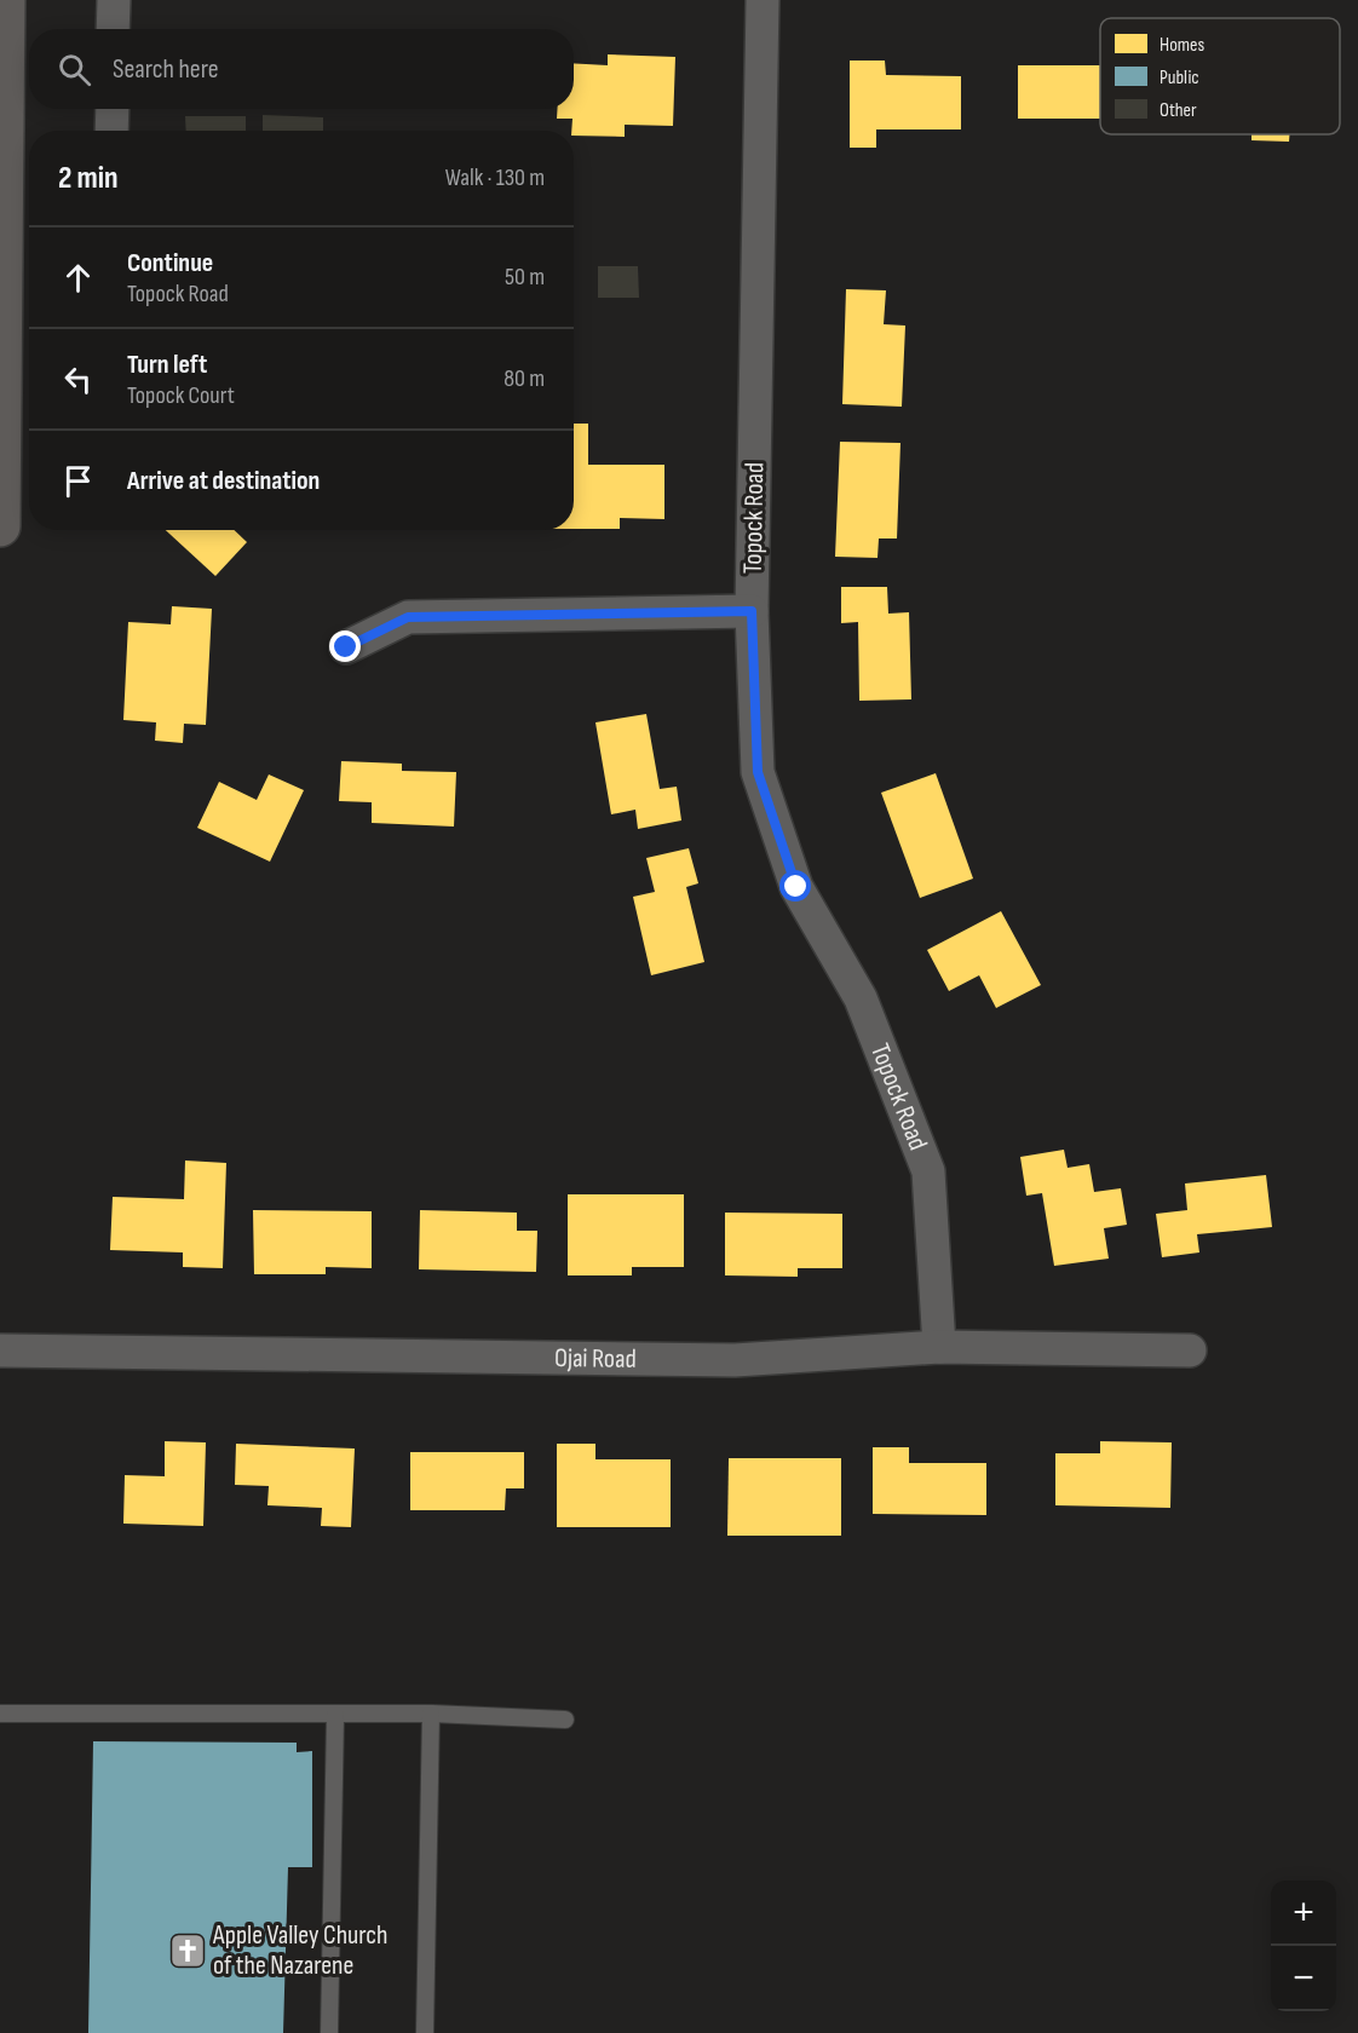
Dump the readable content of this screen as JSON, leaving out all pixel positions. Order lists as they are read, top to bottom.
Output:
{
  "streets": {
    "street": ["Topock Road", "Ojai Road"]
  },
  "crossings": [
    ["Topock Road", "Ojai Road"]
  ],
  "places": {
    "church": ["Apple Valley Church of the Nazarene"]
  },
  "legend": ["Homes", "Public", "Other"],
  "page": {
    "search": "Search here",
    "heading": ["2 min", "Walk · 130 m"],
    "list": [
      ["Continue", "Topock Road", "50 m"],
      ["Turn left", "Topock Court", "80 m"],
      "Arrive at destination"
    ],
    "map_buttons": ["+", "−"]
  }
}
